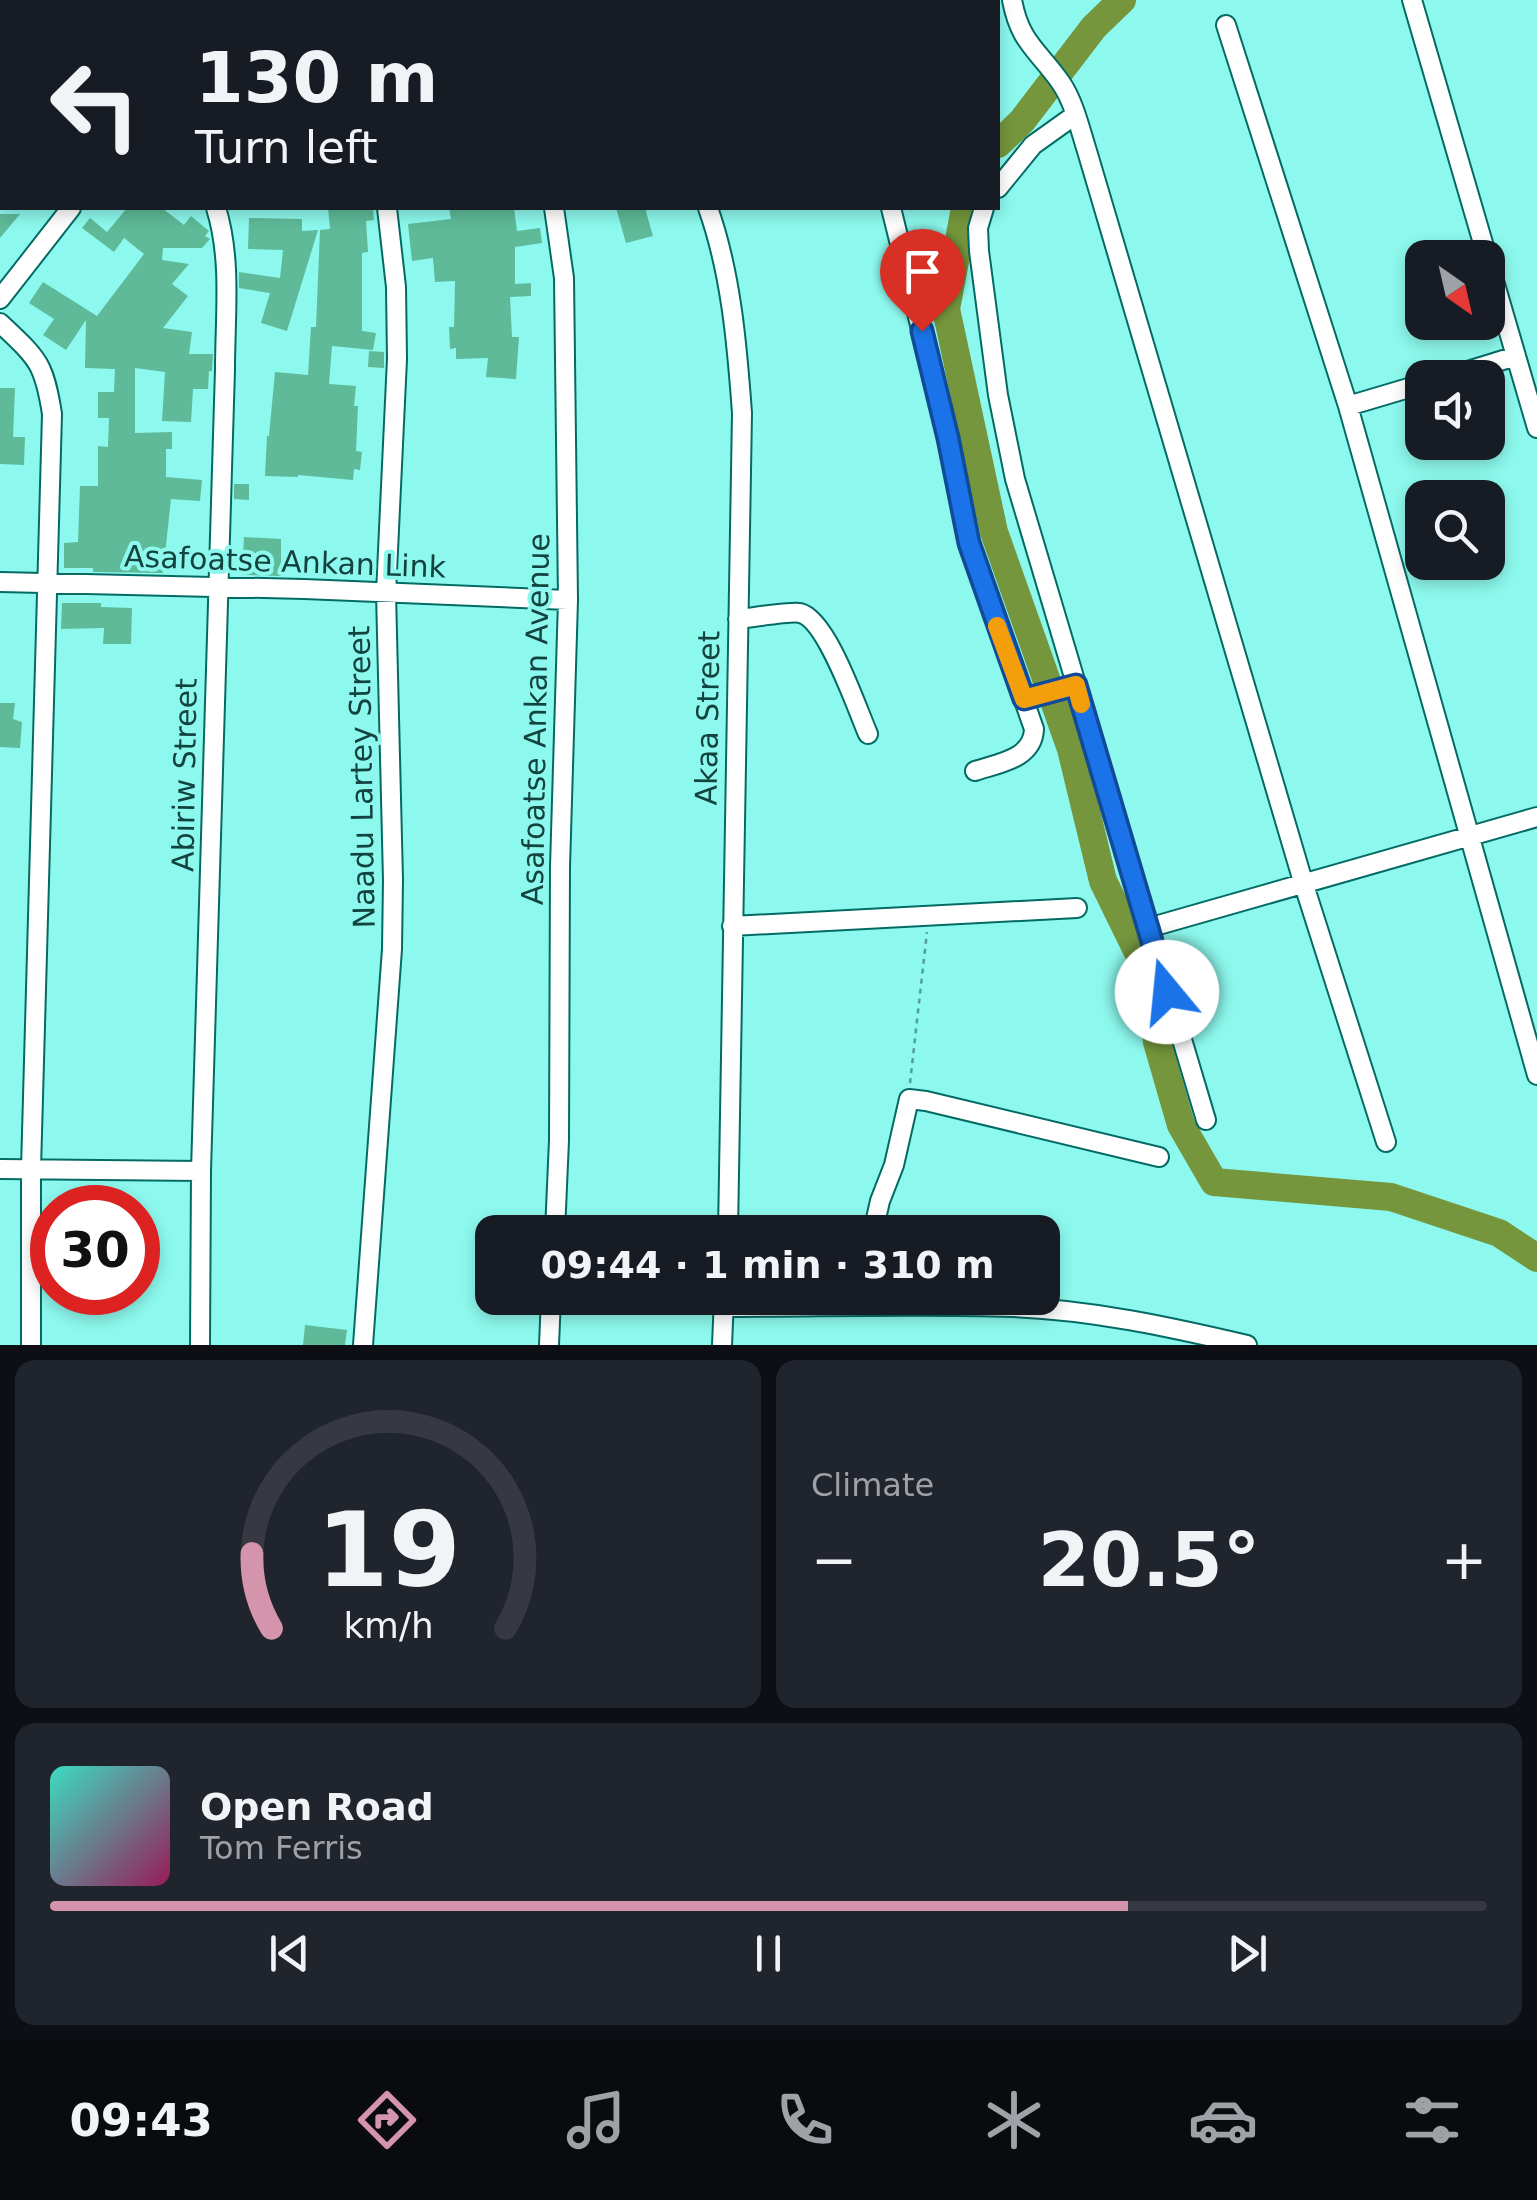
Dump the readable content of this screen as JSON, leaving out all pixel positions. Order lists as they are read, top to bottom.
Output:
{
  "streets": {
    "street": [
      "Asafoatse Ankan Link",
      "Akaa Street",
      "Asafoatse Ankan Avenue",
      "Abiriw Street",
      "Naadu Lartey Street"
    ]
  },
  "crossings": [
    ["Asafoatse Ankan Link", "Asafoatse Ankan Avenue"],
    ["Asafoatse Ankan Link", "Abiriw Street"],
    ["Asafoatse Ankan Link", "Naadu Lartey Street"]
  ],
  "north": "bottom right",
  "page": {
    "turn": ["130 m", "Turn left"],
    "limit": "30",
    "trip": "09:44 · 1 min · 310 m",
    "tile": "Climate",
    "heat": ["−", "20.5°", "+"],
    "song": ["Open Road", "Tom Ferris"],
    "tabs": "09:43",
    "gauge": ["19", "km/h"]
  }
}
